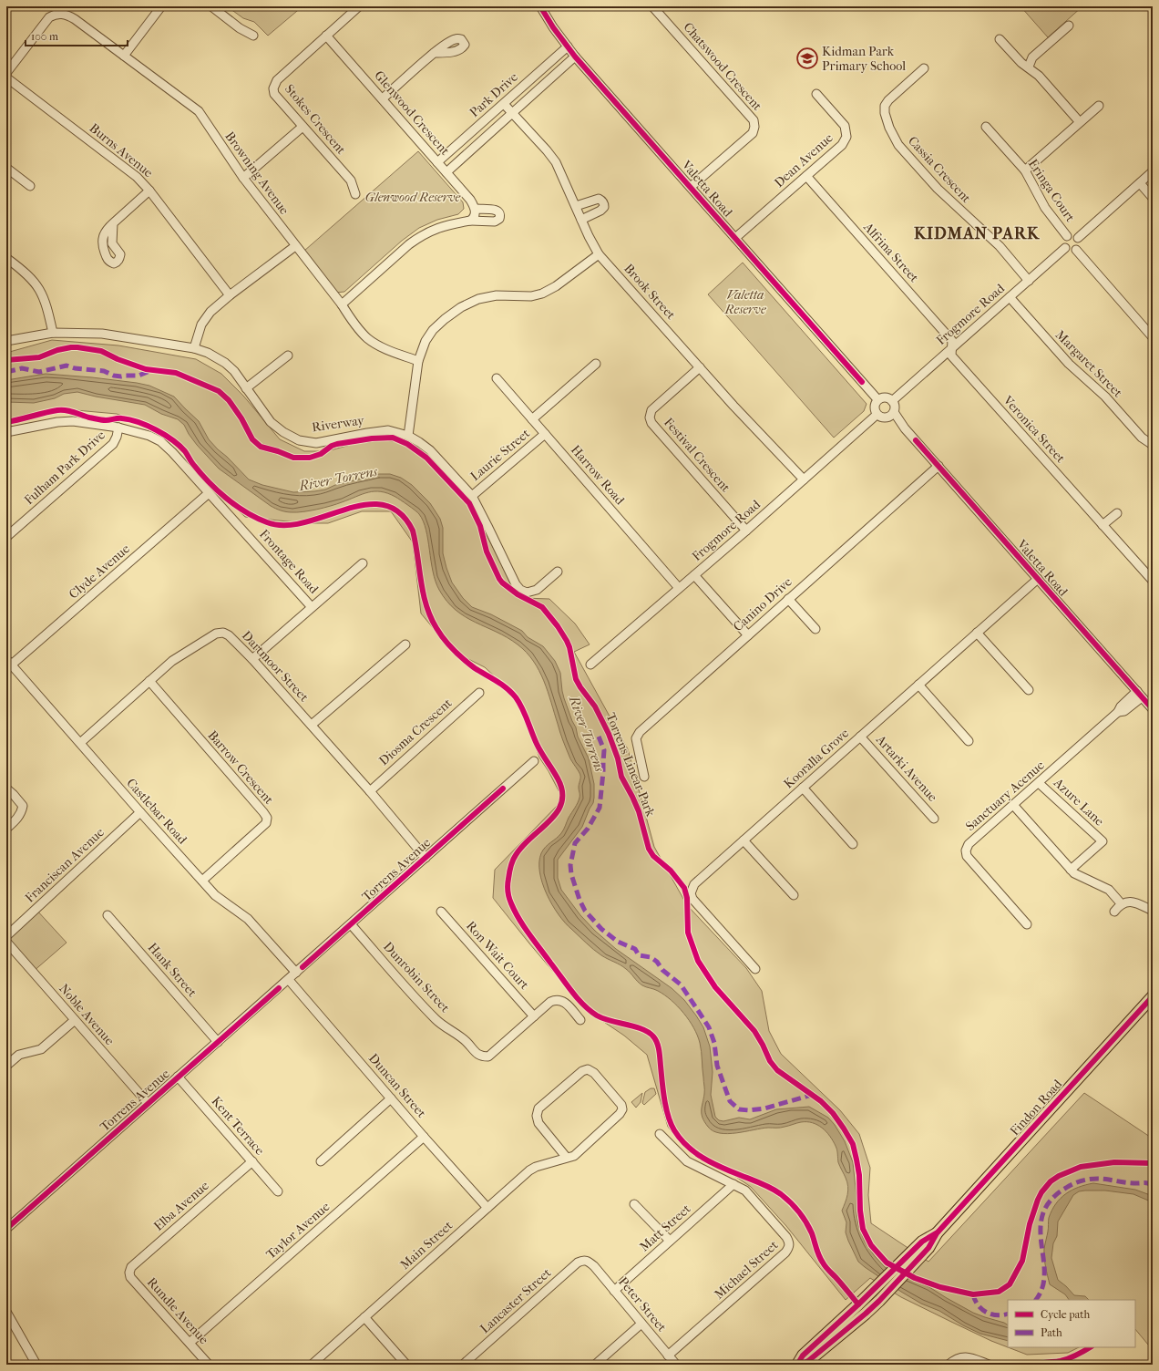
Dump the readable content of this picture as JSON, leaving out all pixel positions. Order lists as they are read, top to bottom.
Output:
{
  "streets": {
    "main road": ["Findon Road"],
    "street": [
      "Chatswood Crescent",
      "Park Drive",
      "Glenwood Crescent",
      "Stokes Crescent",
      "Burns Avenue",
      "Dean Avenue",
      "Cassia Crescent",
      "Browning Avenue",
      "Valetta Road",
      "Eringa Court",
      "Alfrina Street",
      "Brook Street",
      "Frogmore Road",
      "Margaret Street",
      "Riverway",
      "Veronica Street",
      "Laurie Street",
      "Festival Crescent",
      "Fulham Park Drive",
      "Harrow Road",
      "Frontage Road",
      "Clyde Avenue",
      "Canino Drive",
      "Dartmoor Street",
      "Diosma Crescent",
      "Kooralla Grove",
      "Barrow Crescent",
      "Artarki Avenue",
      "Sanctuary Acenue",
      "Azure Lane",
      "Castlebar Road",
      "Franciscan Avenue",
      "Torrens Avenue",
      "Ron Wait Court",
      "Hank Street",
      "Dunrobin Street",
      "Noble Avenue",
      "Duncan Street",
      "Kent Terrace",
      "Elba Avenue",
      "Matt Street",
      "Taylor Avenue",
      "Main Street",
      "Michael Street",
      "Lancaster Street",
      "Peter Street",
      "Rundle Avenue"
    ],
    "cycle path": ["Torrens Linear Park"]
  },
  "crossings": [
    ["Chatswood Crescent", "Valetta Road"],
    ["Park Drive", "Glenwood Crescent"],
    ["Park Drive", "Valetta Road"],
    ["Park Drive", "Brook Street"],
    ["Glenwood Crescent", "Stokes Crescent"],
    ["Dean Avenue", "Valetta Road"],
    ["Dean Avenue", "Alfrina Street"],
    ["Cassia Crescent", "Frogmore Road"],
    ["Valetta Road", "Frogmore Road"],
    ["Valetta Road", "Canino Drive"],
    ["Valetta Road", "Kooralla Grove"],
    ["Valetta Road", "Sanctuary Acenue"],
    ["Eringa Court", "Frogmore Road"],
    ["Alfrina Street", "Frogmore Road"],
    ["Alfrina Street", "Veronica Street"],
    ["Brook Street", "Frogmore Road"],
    ["Brook Street", "Festival Crescent"],
    ["Frogmore Road", "Margaret Street"],
    ["Frogmore Road", "Veronica Street"],
    ["Frogmore Road", "Festival Crescent"],
    ["Frogmore Road", "Harrow Road"],
    ["Riverway", "Laurie Street"],
    ["Laurie Street", "Harrow Road"],
    ["Fulham Park Drive", "Frontage Road"],
    ["Frontage Road", "Clyde Avenue"],
    ["Clyde Avenue", "Castlebar Road"],
    ["Dartmoor Street", "Diosma Crescent"],
    ["Dartmoor Street", "Barrow Crescent"],
    ["Dartmoor Street", "Castlebar Road"],
    ["Dartmoor Street", "Torrens Avenue"],
    ["Kooralla Grove", "Artarki Avenue"],
    ["Barrow Crescent", "Castlebar Road"],
    ["Sanctuary Acenue", "Azure Lane"],
    ["Castlebar Road", "Franciscan Avenue"],
    ["Castlebar Road", "Torrens Avenue"],
    ["Torrens Avenue", "Hank Street"],
    ["Torrens Avenue", "Dunrobin Street"],
    ["Torrens Avenue", "Noble Avenue"],
    ["Torrens Avenue", "Duncan Street"],
    ["Torrens Avenue", "Kent Terrace"],
    ["Ron Wait Court", "Dunrobin Street"],
    ["Duncan Street", "Taylor Avenue"],
    ["Duncan Street", "Main Street"],
    ["Kent Terrace", "Elba Avenue"],
    ["Elba Avenue", "Rundle Avenue"],
    ["Matt Street", "Michael Street"],
    ["Matt Street", "Peter Street"],
    ["Taylor Avenue", "Rundle Avenue"],
    ["Michael Street", "Peter Street"],
    ["Lancaster Street", "Peter Street"]
  ],
  "districts": ["KIDMAN PARK"],
  "water": ["River Torrens"],
  "parks": ["Glenwood Reserve", "Valetta Reserve"],
  "places": {
    "school or university": ["Kidman Park Primary School"]
  },
  "legend": ["Cycle path", "Path"],
  "scale_bar": "100 m"
}
